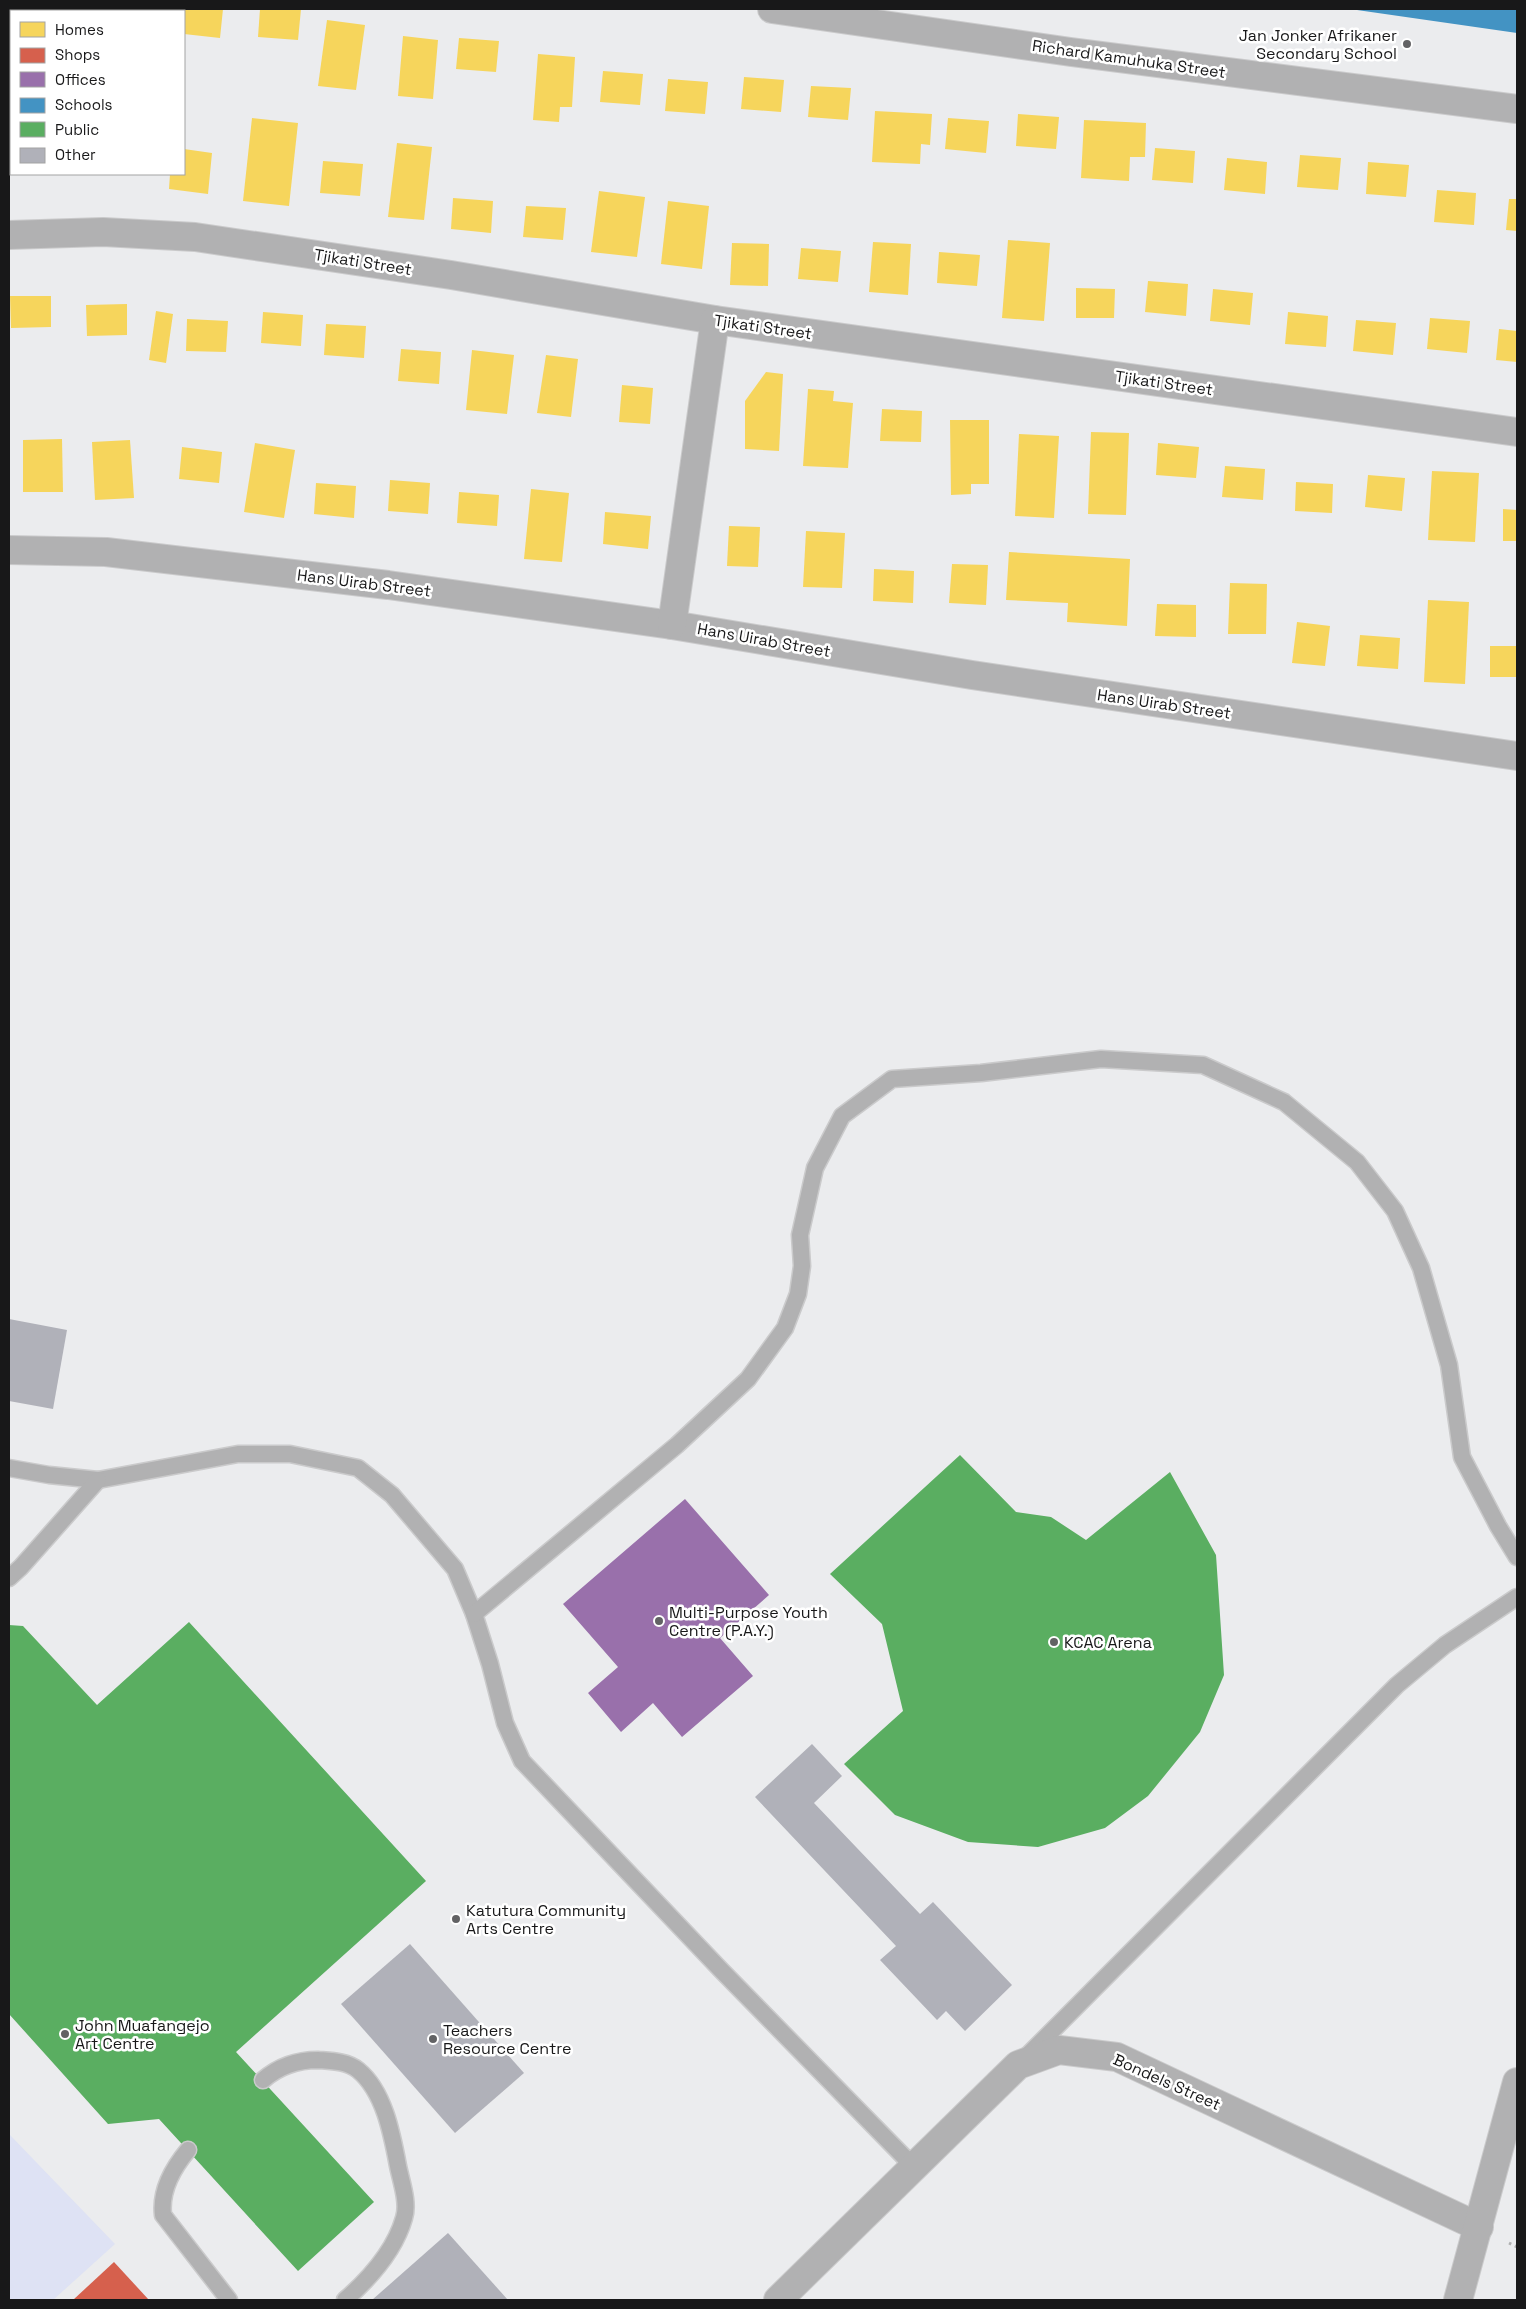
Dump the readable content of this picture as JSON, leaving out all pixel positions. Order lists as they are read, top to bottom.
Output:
{
  "streets": {
    "street": [
      "Richard Kamuhuka Street",
      "Tjikati Street",
      "Hans Uirab Street",
      "Bondels Street"
    ]
  },
  "places": [
    "Jan Jonker Afrikaner Secondary School",
    "Multi-Purpose Youth Centre (P.A.Y.)",
    "KCAC Arena",
    "Katutura Community Arts Centre",
    "John Muafangejo Art Centre",
    "Teachers Resource Centre"
  ],
  "legend": [
    "Homes",
    "Shops",
    "Offices",
    "Schools",
    "Public",
    "Other"
  ]
}
